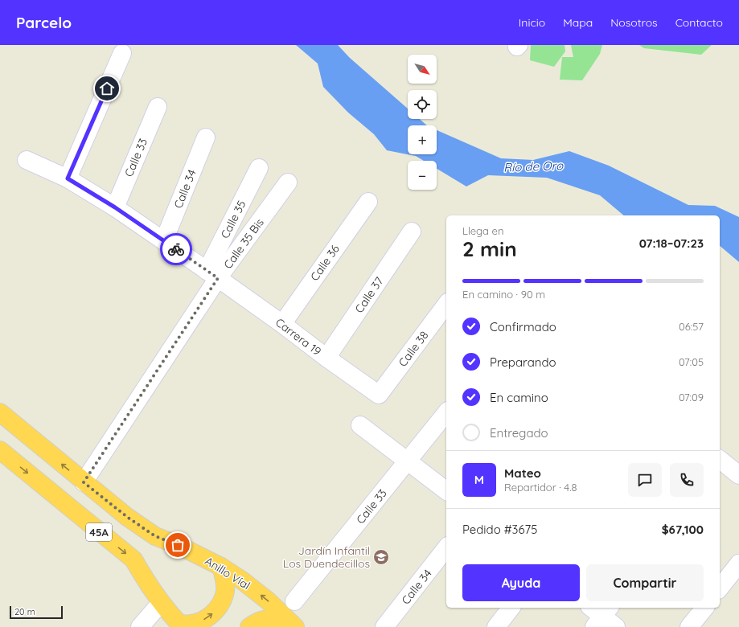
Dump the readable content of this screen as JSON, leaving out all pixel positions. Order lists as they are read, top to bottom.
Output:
{
  "streets": {
    "highway": ["45A", "Anillo Víal"],
    "street": [
      "Calle 33",
      "Calle 34",
      "Calle 35",
      "Calle 35 Bis",
      "Calle 36",
      "Calle 37",
      "Carrera 19",
      "Calle 38"
    ]
  },
  "crossings": [
    ["Calle 33", "Carrera 19"],
    ["Calle 34", "Carrera 19"],
    ["Calle 35", "Calle 35 Bis"],
    ["Calle 35", "Carrera 19"],
    ["Calle 35 Bis", "Carrera 19"],
    ["Calle 35 Bis", "Anillo Víal"],
    ["Calle 36", "Carrera 19"],
    ["Calle 37", "Carrera 19"],
    ["Carrera 19", "Calle 38"]
  ],
  "water": ["Río de Oro"],
  "places": {
    "school or university": ["Jardín Infantil Los Duendecillos"]
  },
  "scale_bar": "20 m",
  "north": "bottom right",
  "page": {
    "header": "Parcelo",
    "nav": [
      "Inicio",
      "Mapa",
      "Nosotros",
      "Contacto"
    ],
    "map_buttons": ["+", "−"],
    "heading": ["2 min", "Llega en", "07:18–07:23"],
    "panel": [
      "Mateo",
      "Repartidor · 4.8",
      "Pedido #3675",
      "$67,100"
    ],
    "bar": "En camino · 90 m",
    "list": [
      ["Confirmado", "06:57"],
      ["Preparando", "07:05"],
      ["En camino", "07:09"],
      "Entregado"
    ],
    "round": "M",
    "buttons": ["Ayuda", "Compartir"],
    "scale": "20 m"
  }
}
